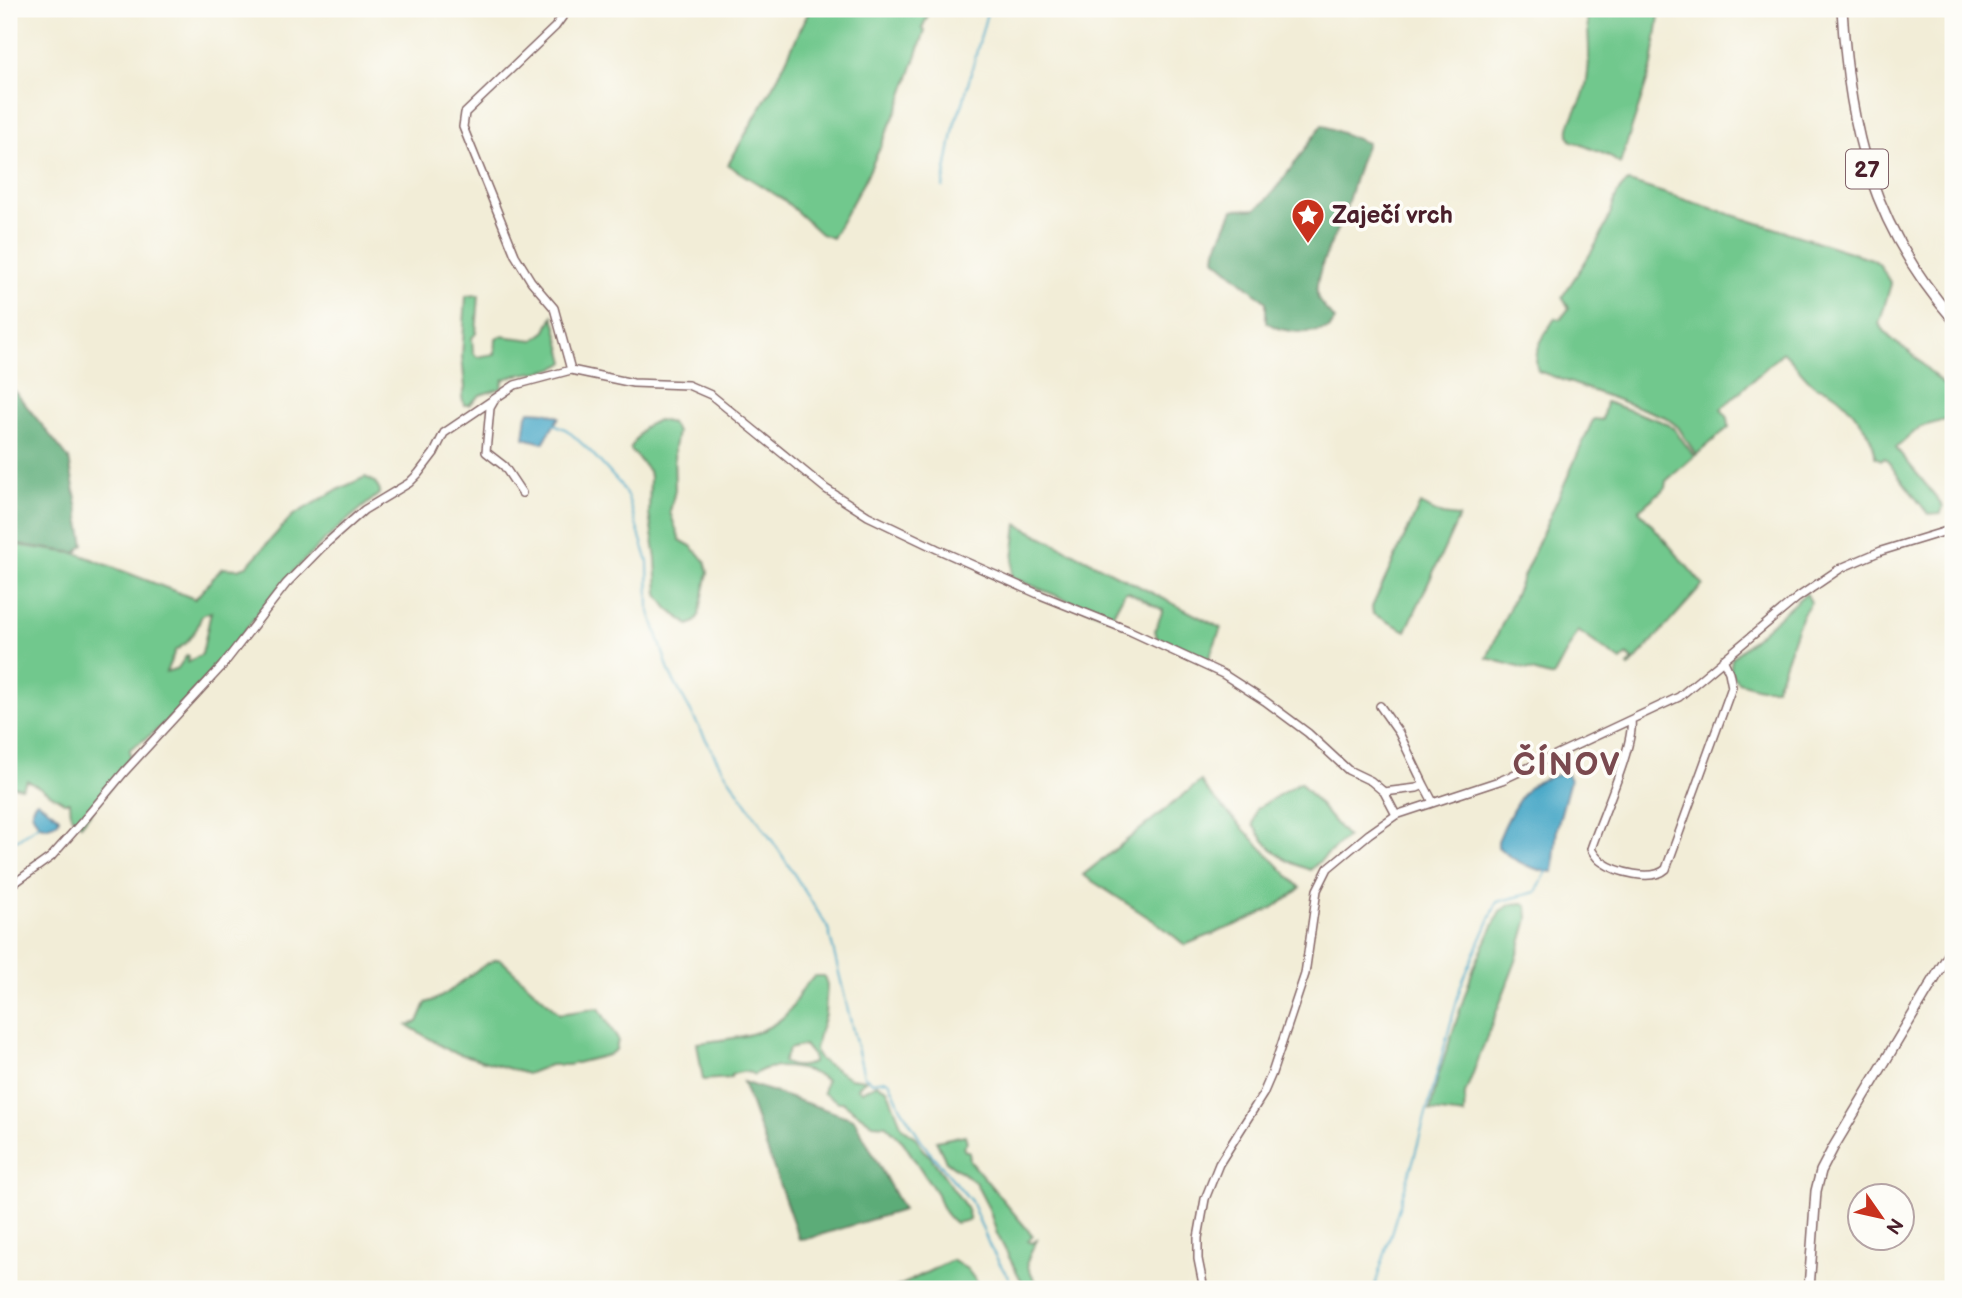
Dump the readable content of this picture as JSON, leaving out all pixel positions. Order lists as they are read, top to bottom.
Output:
{
  "streets": {
    "main road": ["27"]
  },
  "districts": ["ČÍNOV"],
  "places": {
    "place": ["Zaječí vrch"]
  },
  "north": "bottom right"
}
